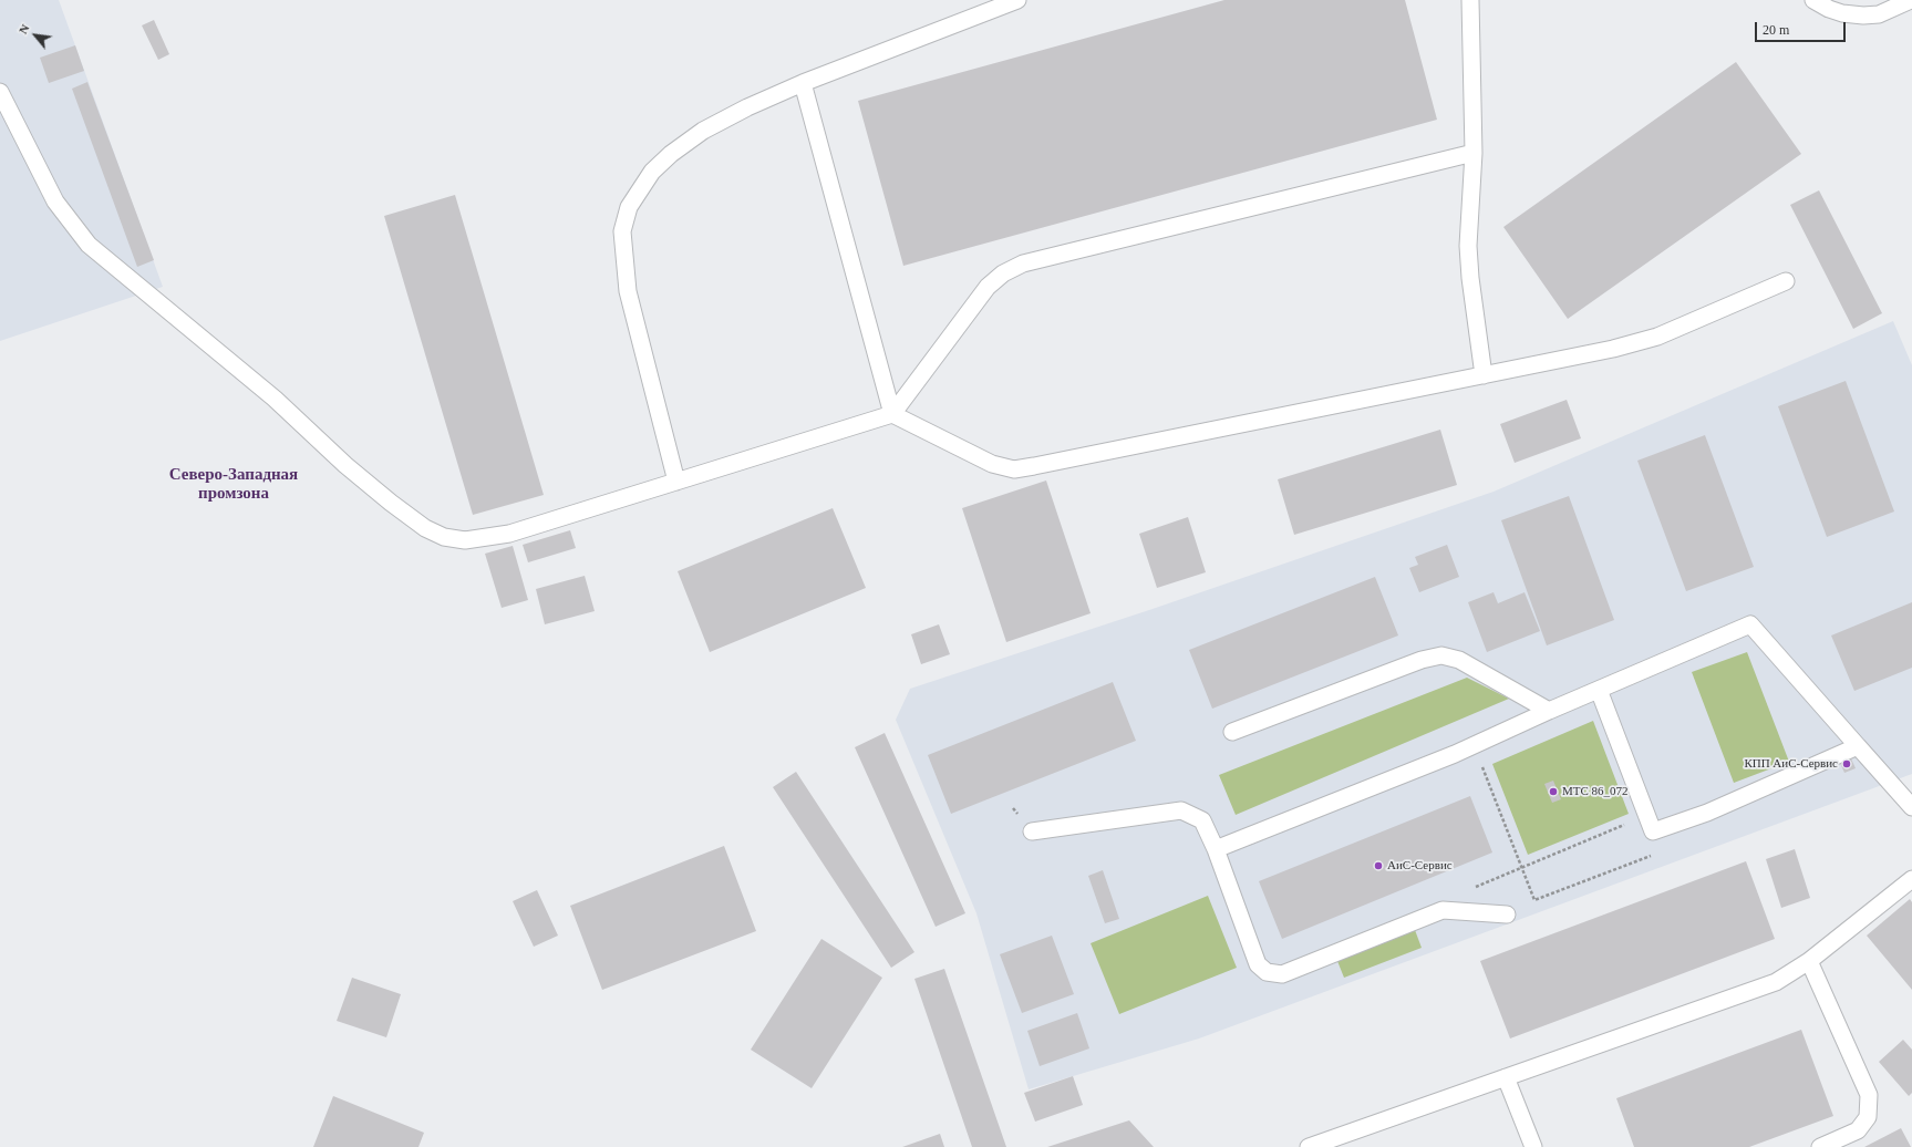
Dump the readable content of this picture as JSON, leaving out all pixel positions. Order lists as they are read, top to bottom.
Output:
{
  "districts": ["Северо-Западная промзона"],
  "places": ["КПП АиС-Сервис", "МТС 86_072", "АиС-Сервис"],
  "scale_bar": "20 m",
  "north": "top left"
}
